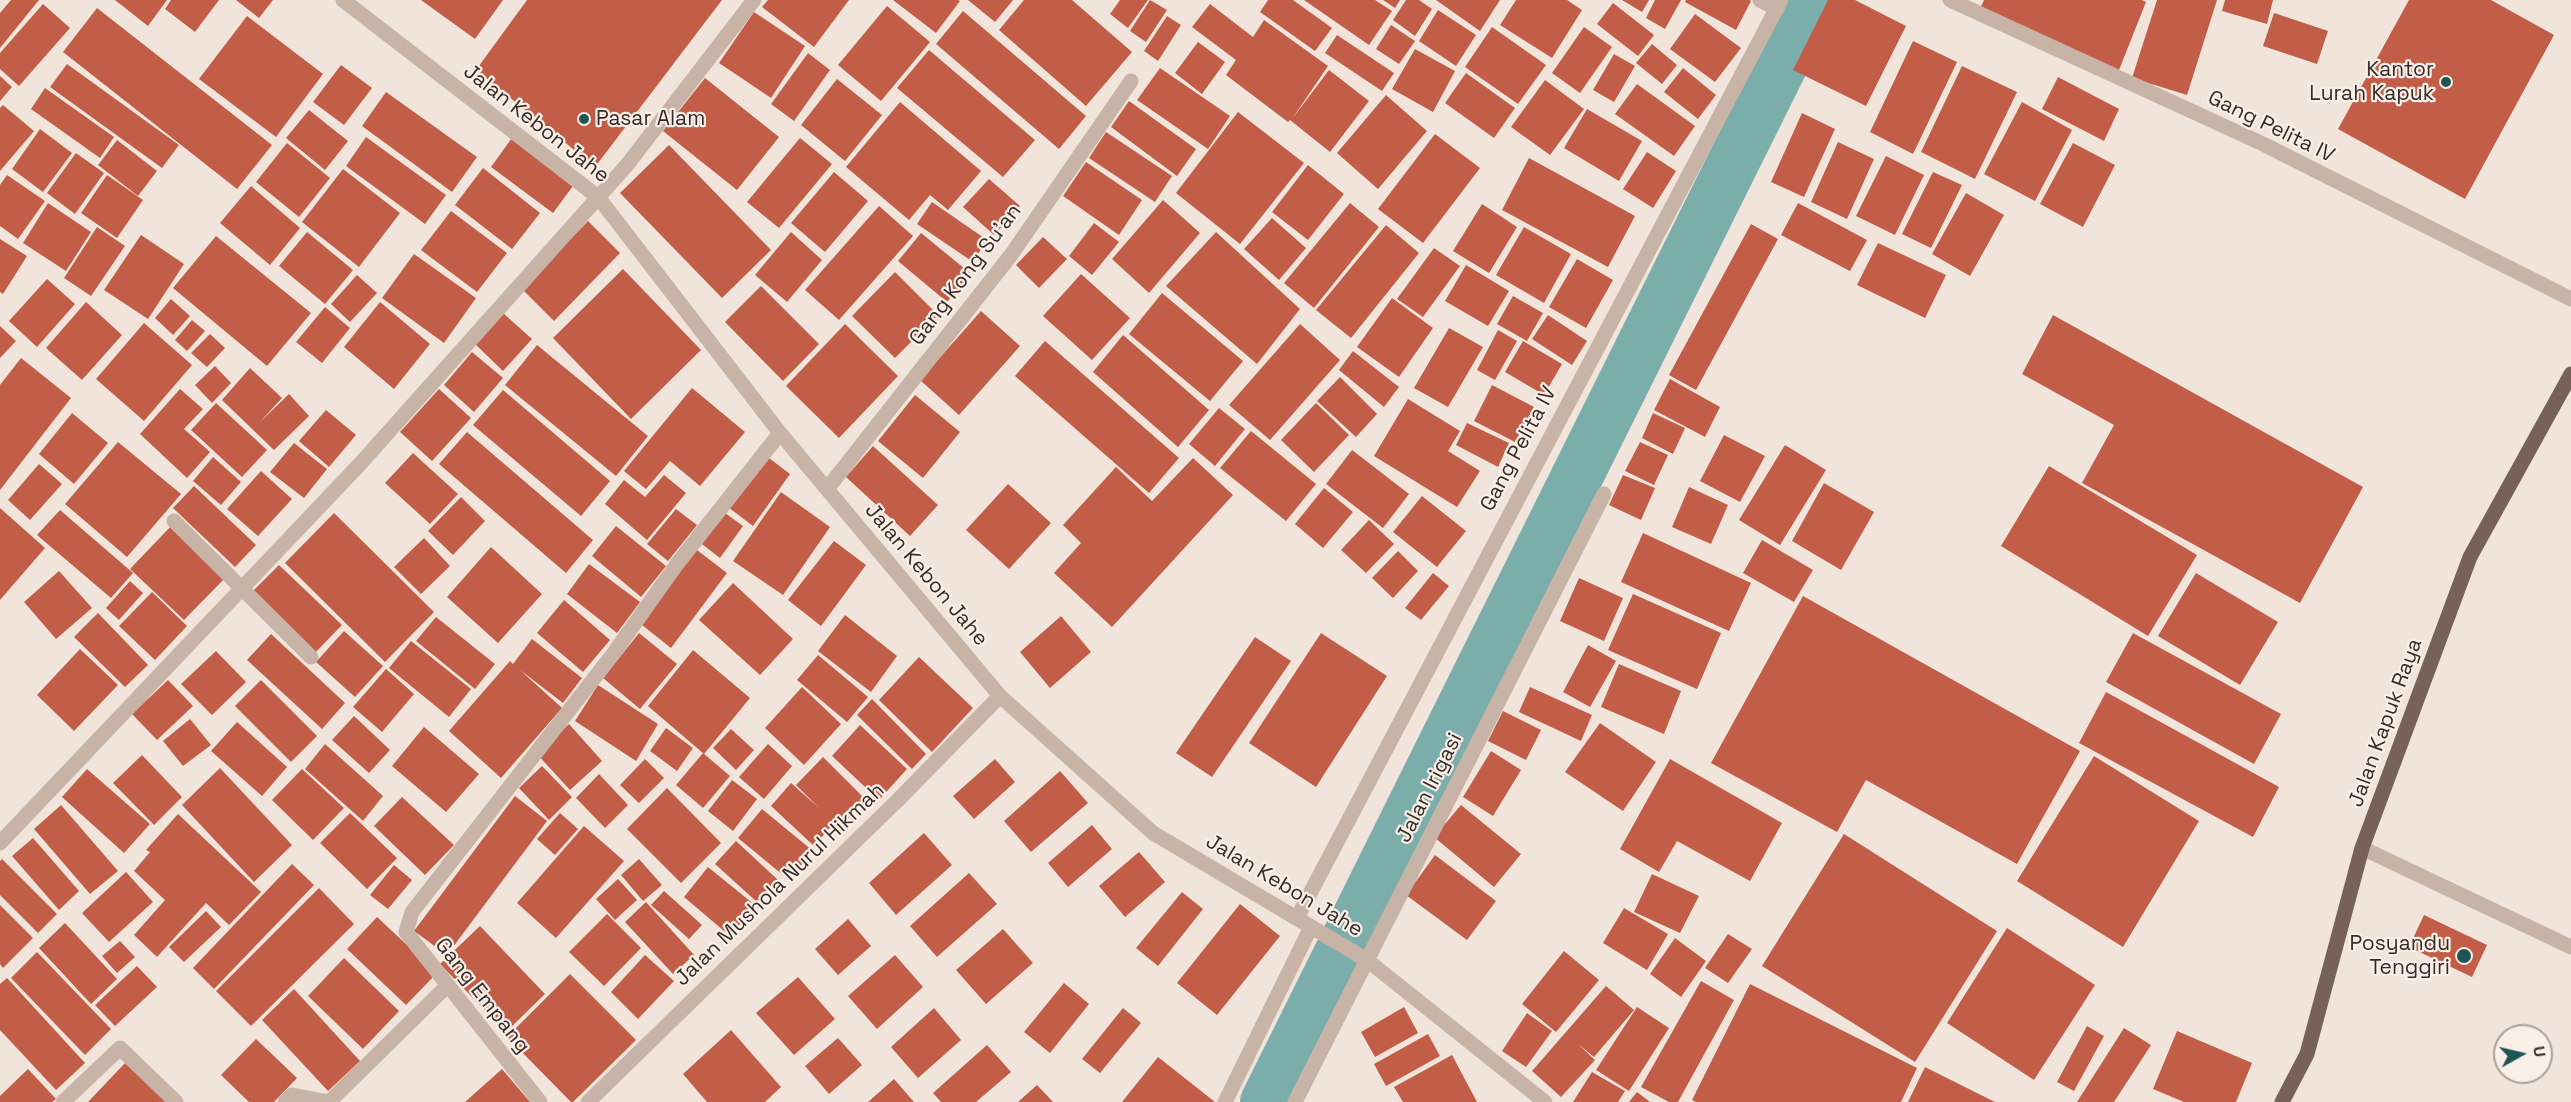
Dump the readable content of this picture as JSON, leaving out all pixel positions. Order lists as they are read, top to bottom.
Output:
{
  "streets": {
    "main road": ["Jalan Kapuk Raya"],
    "street": [
      "Jalan Kebon Jahe",
      "Gang Pelita IV",
      "Gang Kong Su'an",
      "Jalan Irigasi",
      "Jalan Mushola Nurul Hikmah",
      "Gang Empang"
    ]
  },
  "crossings": [
    ["Jalan Kebon Jahe", "Gang Pelita IV"],
    ["Jalan Kebon Jahe", "Gang Kong Su'an"],
    ["Jalan Kebon Jahe", "Jalan Irigasi"],
    ["Jalan Kebon Jahe", "Jalan Mushola Nurul Hikmah"],
    ["Jalan Kebon Jahe", "Gang Empang"]
  ],
  "places": ["Kantor Lurah Kapuk", "Pasar Alam", "Posyandu Tenggiri"],
  "north": "right"
}
